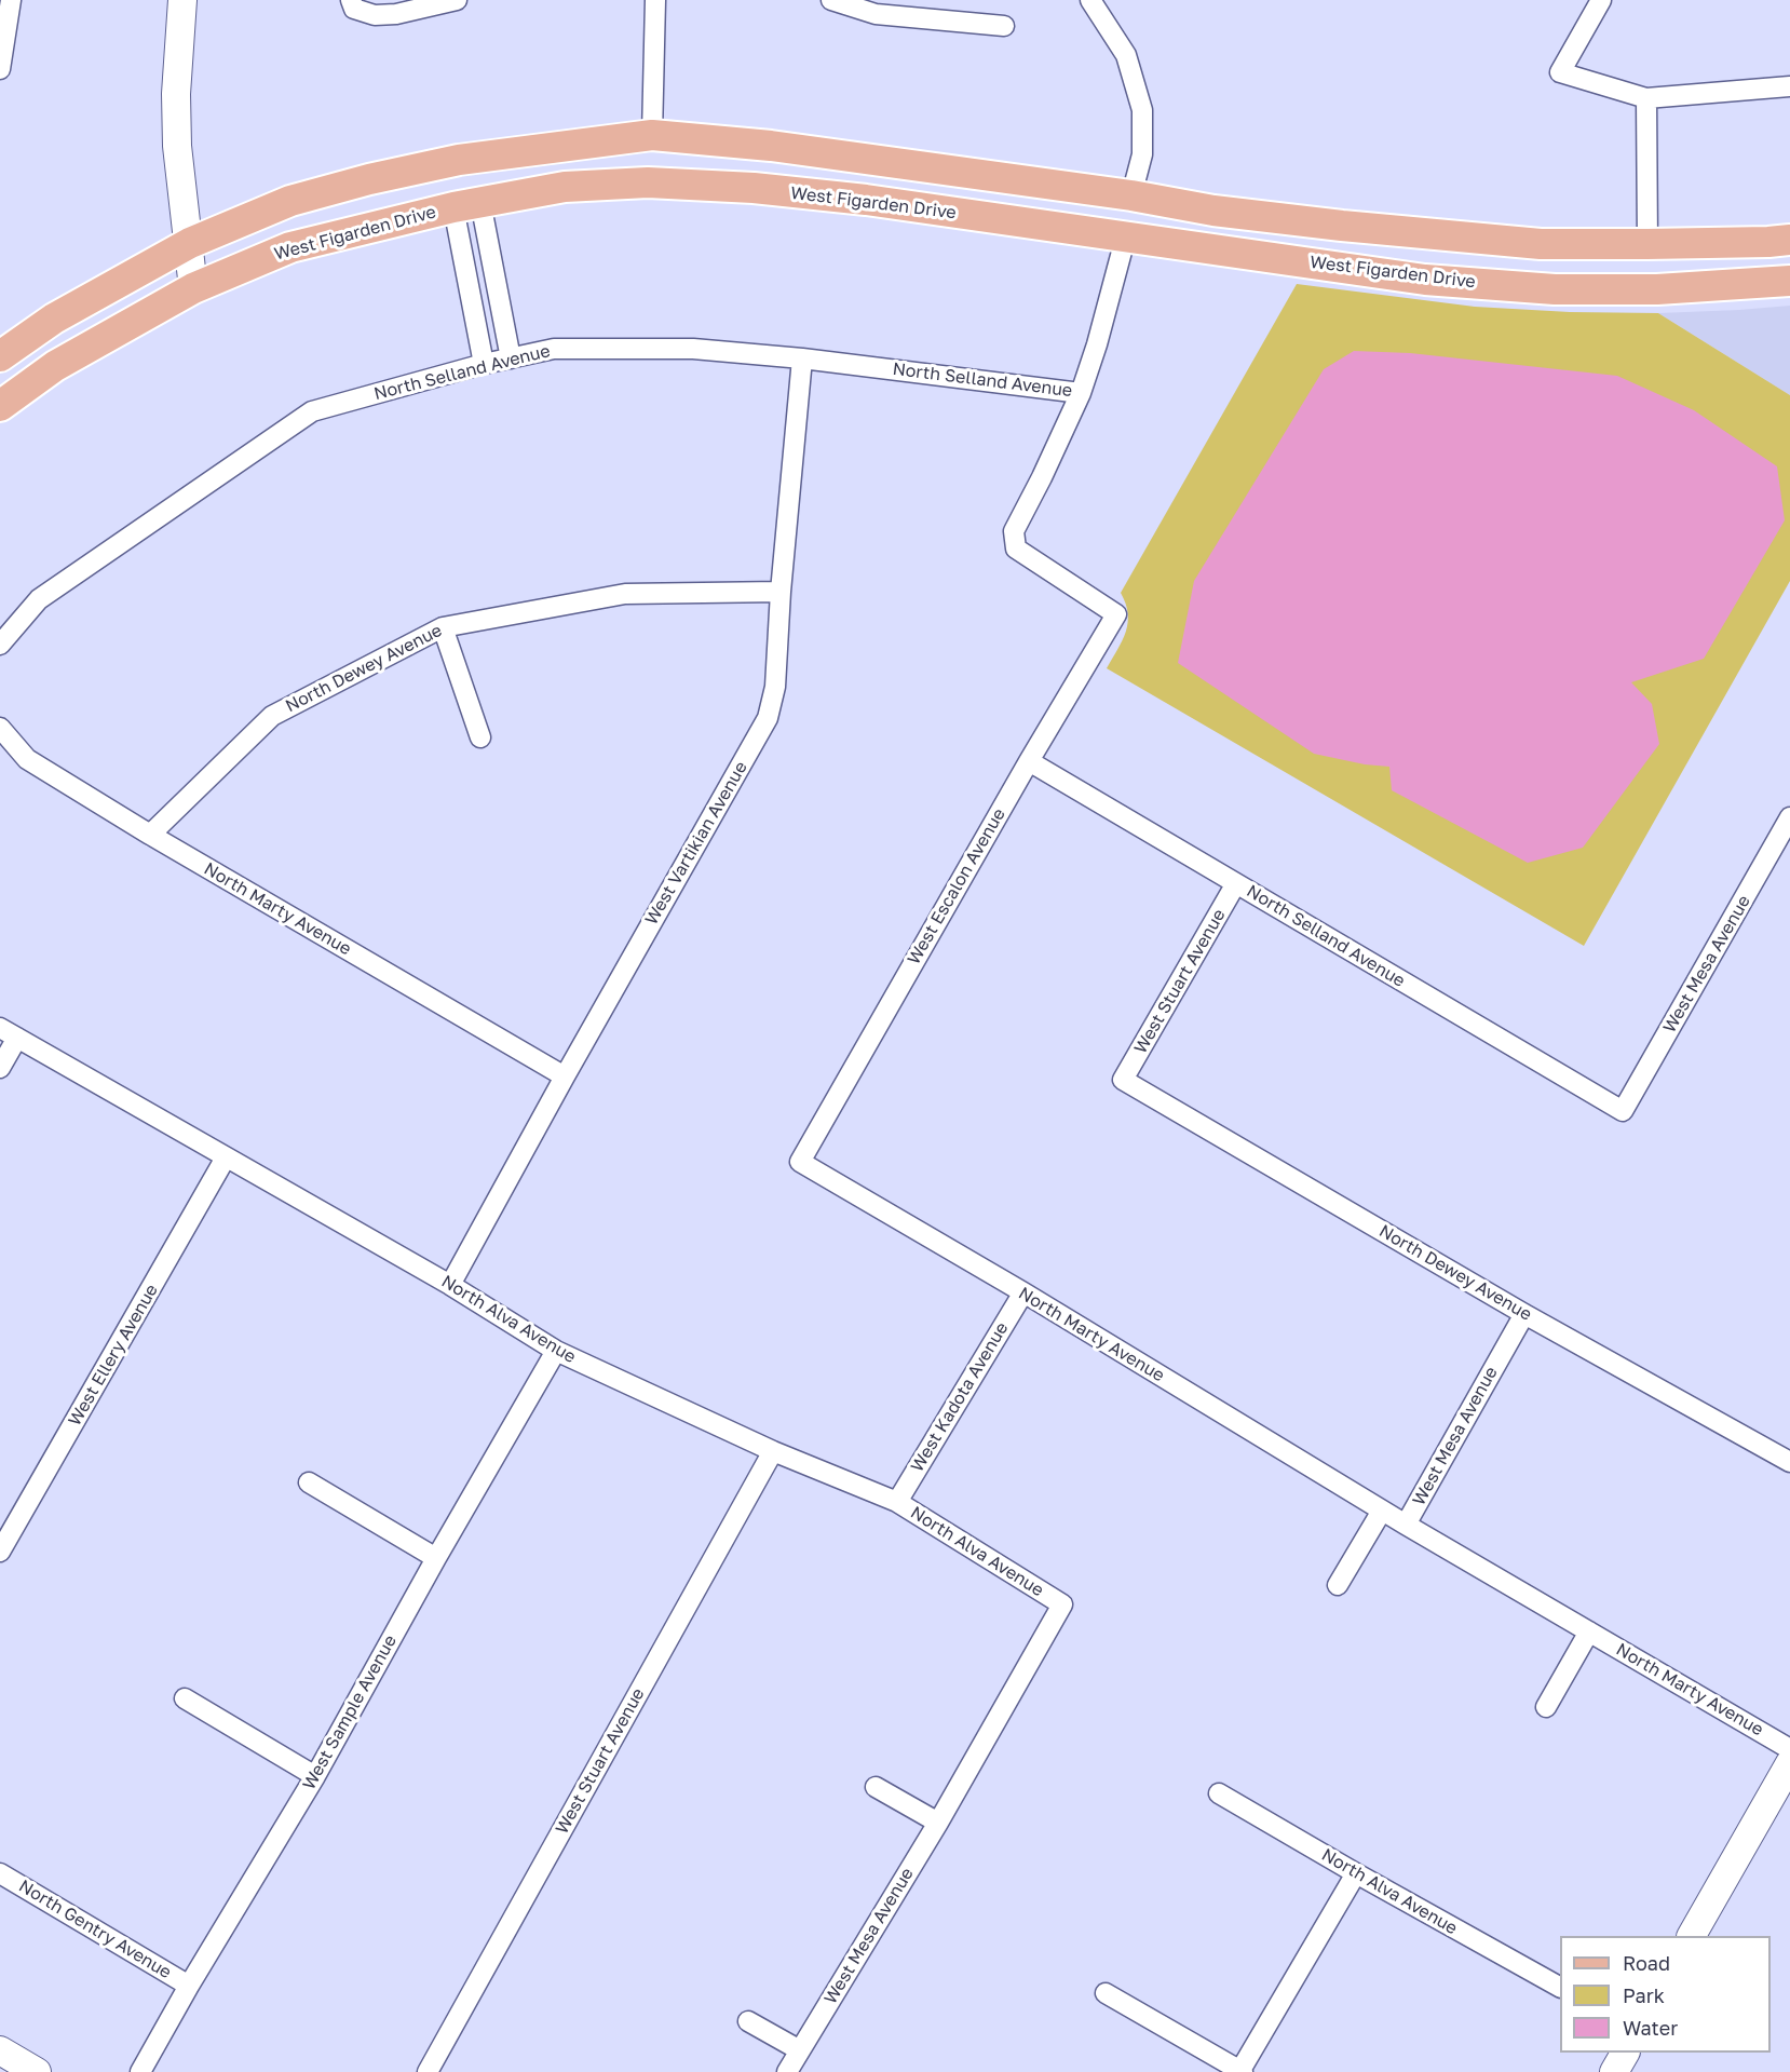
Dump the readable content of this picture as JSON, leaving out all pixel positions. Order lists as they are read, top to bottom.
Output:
{
  "streets": {
    "main road": ["West Figarden Drive"],
    "street": [
      "North Selland Avenue",
      "North Dewey Avenue",
      "West Vartikian Avenue",
      "West Escalon Avenue",
      "North Marty Avenue",
      "West Mesa Avenue",
      "West Stuart Avenue",
      "North Alva Avenue",
      "West Ellery Avenue",
      "West Kadota Avenue",
      "West Sample Avenue",
      "North Gentry Avenue"
    ]
  },
  "crossings": [
    ["North Selland Avenue", "West Vartikian Avenue"],
    ["North Selland Avenue", "West Escalon Avenue"],
    ["North Selland Avenue", "West Mesa Avenue"],
    ["North Selland Avenue", "West Stuart Avenue"],
    ["North Dewey Avenue", "West Vartikian Avenue"],
    ["North Dewey Avenue", "North Marty Avenue"],
    ["North Dewey Avenue", "West Mesa Avenue"],
    ["North Dewey Avenue", "West Stuart Avenue"],
    ["West Vartikian Avenue", "North Marty Avenue"],
    ["West Vartikian Avenue", "North Alva Avenue"],
    ["West Escalon Avenue", "North Marty Avenue"],
    ["North Marty Avenue", "West Mesa Avenue"],
    ["North Marty Avenue", "West Kadota Avenue"],
    ["West Mesa Avenue", "North Alva Avenue"],
    ["West Stuart Avenue", "North Alva Avenue"],
    ["North Alva Avenue", "West Ellery Avenue"],
    ["North Alva Avenue", "West Kadota Avenue"],
    ["North Alva Avenue", "West Sample Avenue"],
    ["West Sample Avenue", "North Gentry Avenue"]
  ],
  "legend": ["Road", "Park", "Water"]
}
